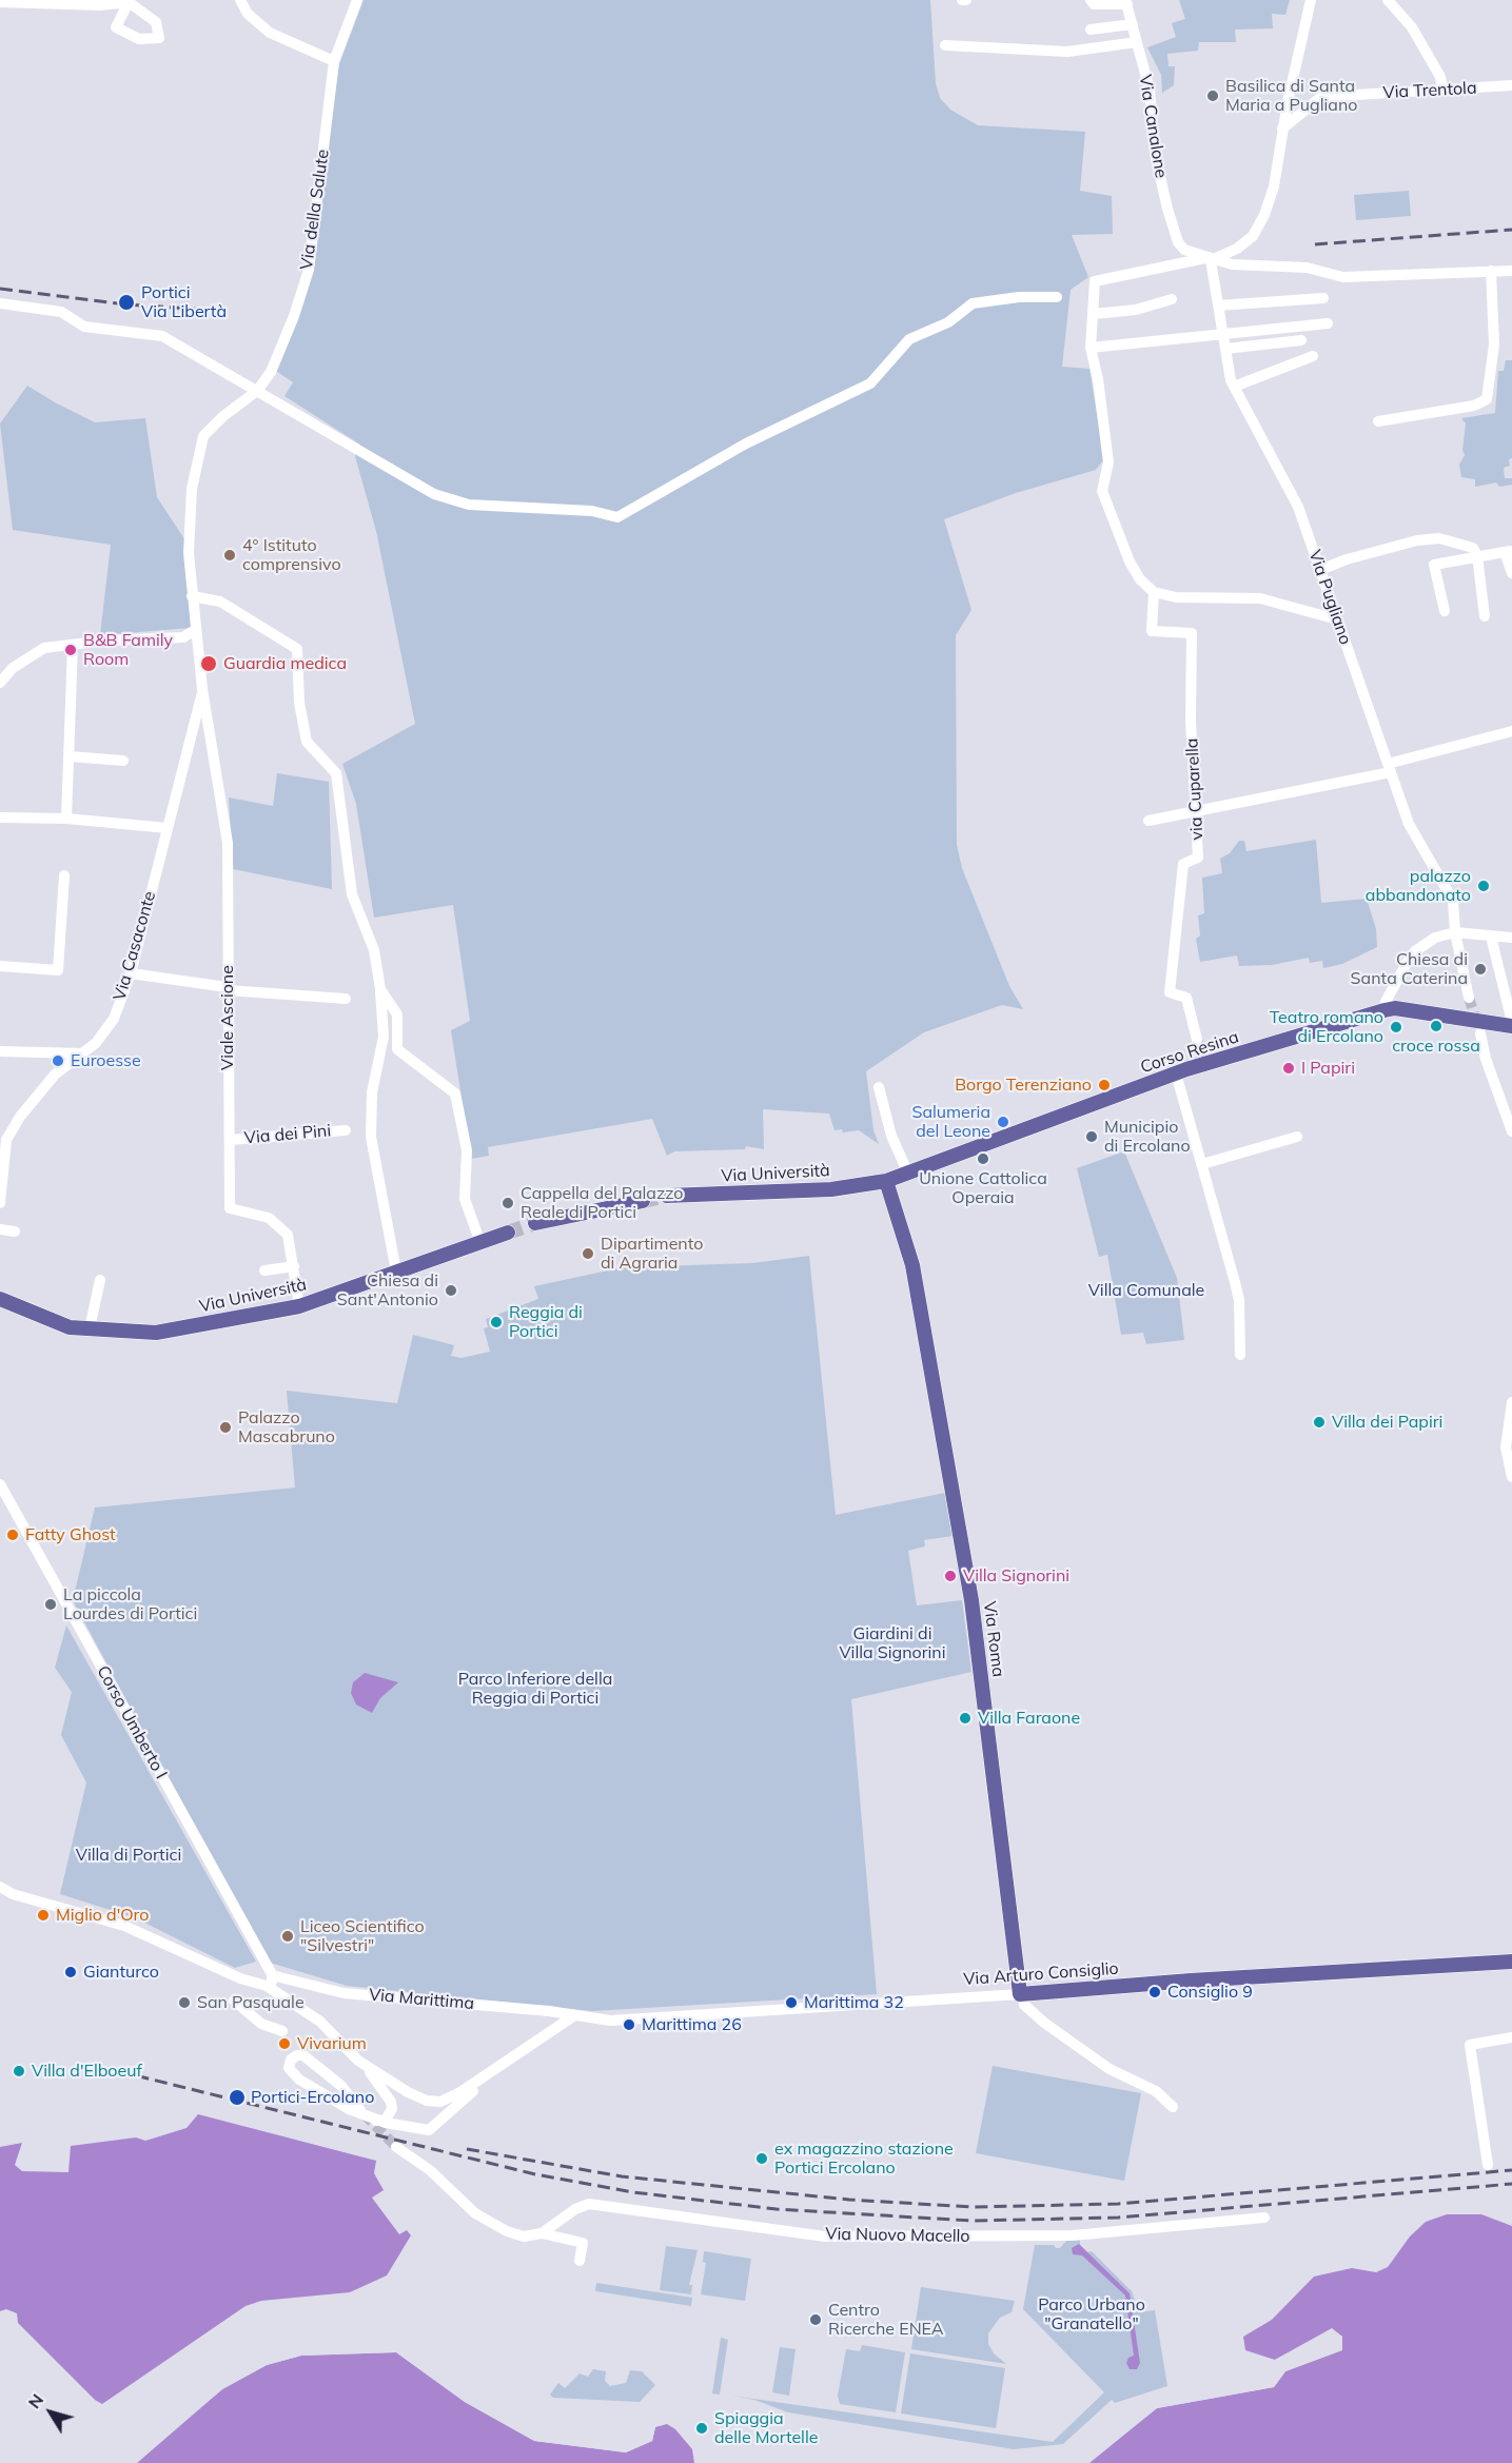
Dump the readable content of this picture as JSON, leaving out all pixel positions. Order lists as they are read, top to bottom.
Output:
{
  "streets": {
    "main road": [
      "Corso Resina",
      "Via Università",
      "Via Roma",
      "Via Arturo Consiglio"
    ],
    "street": [
      "Via Trentola",
      "Via Canalone",
      "Via della Salute",
      "Via Pugliano",
      "via Cuparella",
      "Via Casaconte",
      "Viale Ascione",
      "Via dei Pini",
      "Corso Umberto I",
      "Via Marittima",
      "Via Nuovo Macello"
    ]
  },
  "crossings": [
    ["Via Canalone", "Via Pugliano"],
    ["Via della Salute", "Via Casaconte"],
    ["Via della Salute", "Viale Ascione"],
    ["Via Casaconte", "Viale Ascione"],
    ["Viale Ascione", "Via dei Pini"],
    ["Viale Ascione", "Via Università"],
    ["Corso Resina", "Via Università"],
    ["Corso Resina", "Via Roma"],
    ["Via Università", "Via Roma"],
    ["Via Roma", "Via Arturo Consiglio"],
    ["Corso Umberto I", "Via Marittima"],
    ["Via Arturo Consiglio", "Via Marittima"]
  ],
  "parks": [
    "Villa Comunale",
    "Giardini di Villa Signorini",
    "Parco Inferiore della Reggia di Portici",
    "Villa di Portici",
    "Parco Urbano \"Granatello\""
  ],
  "places": [
    "Basilica di Santa Maria a Pugliano",
    "Portici Via Libertà",
    "4° Istituto comprensivo",
    "B&B Family Room",
    "Guardia medica",
    "palazzo abbandonato",
    "Chiesa di Santa Caterina",
    "croce rossa",
    "Teatro romano di Ercolano",
    "Euroesse",
    "I Papiri",
    "Borgo Terenziano",
    "Salumeria del Leone",
    "Municipio di Ercolano",
    "Unione Cattolica Operaia",
    "Cappella del Palazzo Reale di Portici",
    "Dipartimento di Agraria",
    "Chiesa di Sant'Antonio",
    "Reggia di Portici",
    "Villa dei Papiri",
    "Palazzo Mascabruno",
    "Fatty Ghost",
    "Villa Signorini",
    "La piccola Lourdes di Portici",
    "Villa Faraone",
    "Miglio d'Oro",
    "Liceo Scientifico \"Silvestri\"",
    "Gianturco",
    "Consiglio 9",
    "San Pasquale",
    "Marittima 32",
    "Marittima 26",
    "Vivarium",
    "Villa d'Elboeuf",
    "Portici-Ercolano",
    "ex magazzino stazione Portici Ercolano",
    "Centro Ricerche ENEA",
    "Spiaggia delle Mortelle"
  ],
  "north": "top left"
}
